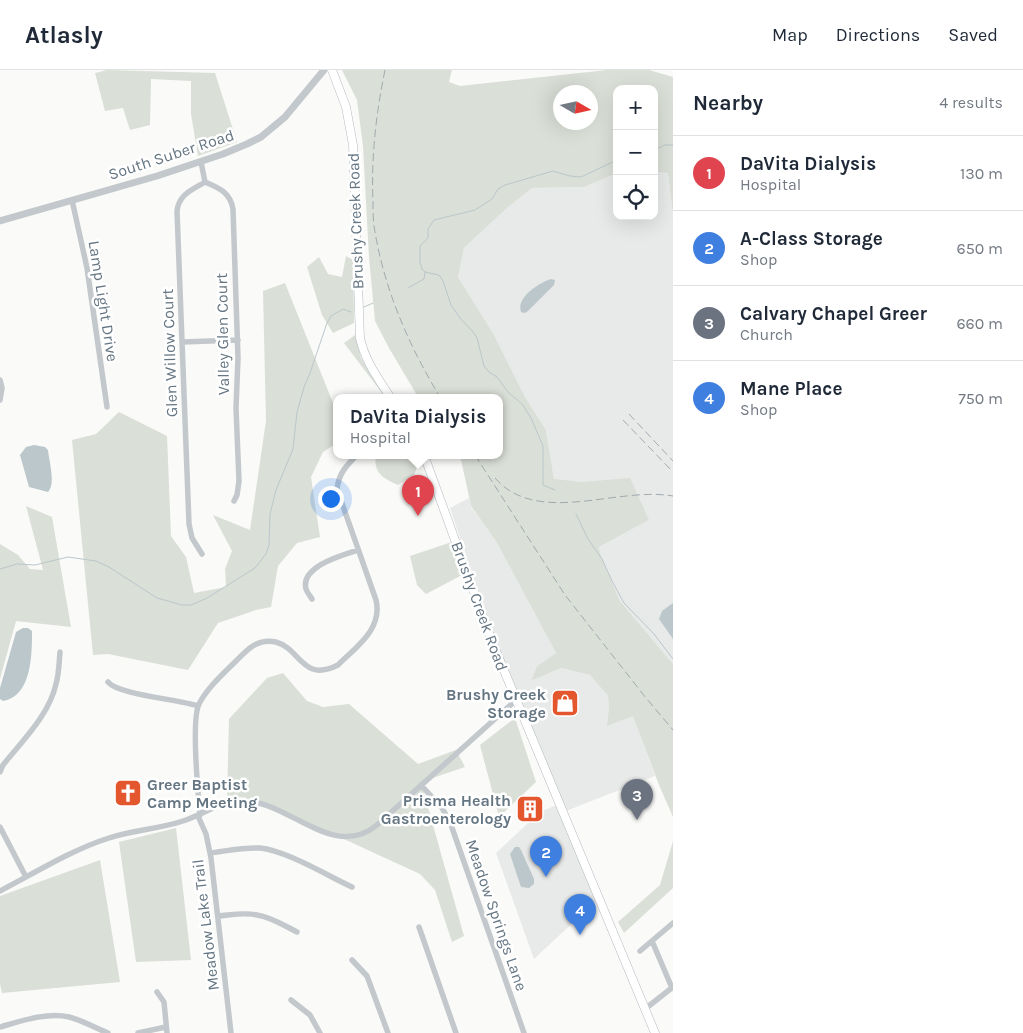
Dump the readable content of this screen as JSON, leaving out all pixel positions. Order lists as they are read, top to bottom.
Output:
{
  "streets": {
    "main road": ["Brushy Creek Road"],
    "street": [
      "South Suber Road",
      "Lamp Light Drive",
      "Valley Glen Court",
      "Glen Willow Court",
      "Meadow Springs Lane",
      "Meadow Lake Trail"
    ]
  },
  "crossings": [
    ["South Suber Road", "Lamp Light Drive"],
    ["Valley Glen Court", "Glen Willow Court"]
  ],
  "places": {
    "shop": ["Brushy Creek Storage"],
    "church": ["Greer Baptist Camp Meeting"],
    "building": ["Prisma Health Gastroenterology"]
  },
  "north": "right",
  "page": {
    "header": "Atlasly",
    "nav": ["Map", "Directions", "Saved"],
    "heading": ["Nearby", "4 results"],
    "map_buttons": ["+", "−"],
    "list": [
      {
        "mark": "1",
        "name": "DaVita Dialysis",
        "note": "Hospital",
        "value": "130 m"
      },
      {
        "mark": "2",
        "name": "A-Class Storage",
        "note": "Shop",
        "value": "650 m"
      },
      {
        "mark": "3",
        "name": "Calvary Chapel Greer",
        "note": "Church",
        "value": "660 m"
      },
      {
        "mark": "4",
        "name": "Mane Place",
        "note": "Shop",
        "value": "750 m"
      }
    ],
    "popup": ["DaVita Dialysis", "Hospital"],
    "pins": [
      "1",
      "3",
      "2",
      "4"
    ]
  }
}
